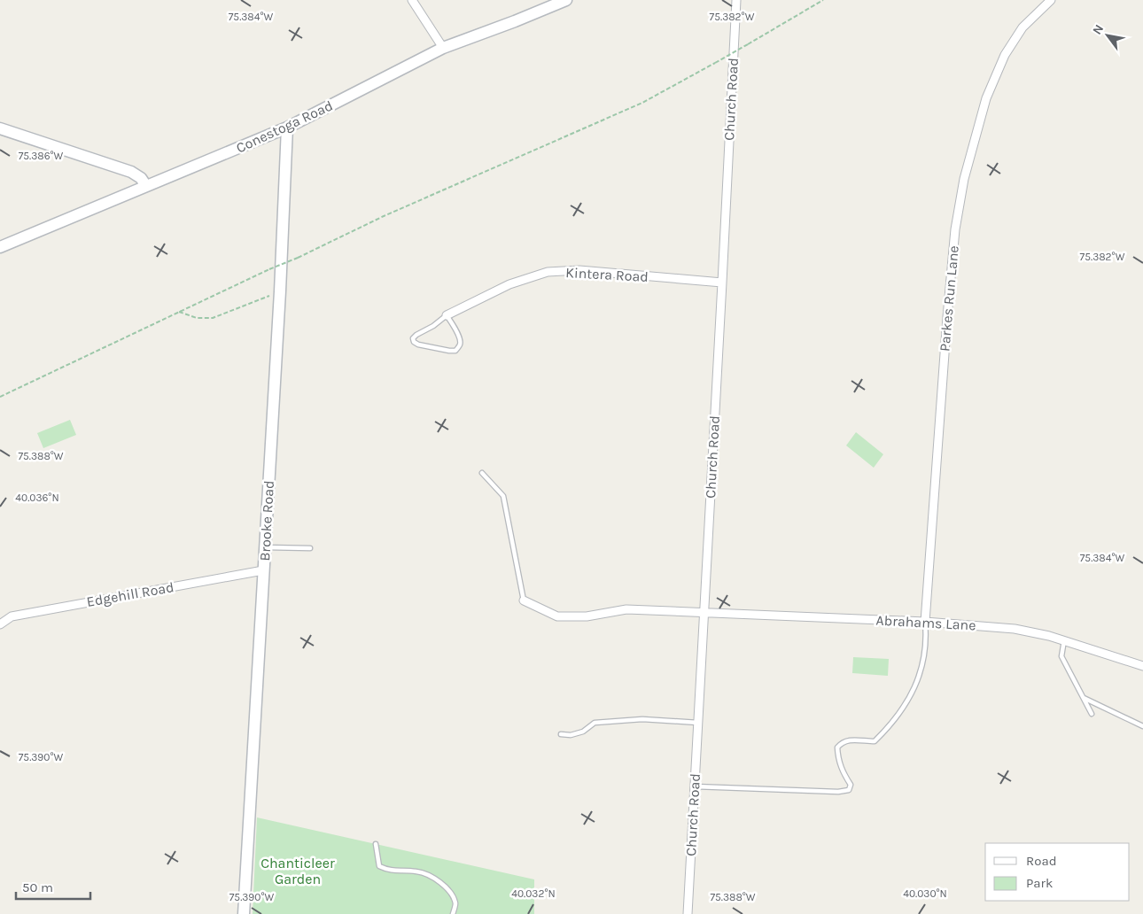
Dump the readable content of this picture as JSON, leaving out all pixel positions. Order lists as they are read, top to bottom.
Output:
{
  "streets": {
    "main road": ["Conestoga Road", "Brooke Road"],
    "street": [
      "Church Road",
      "Kintera Road",
      "Parkes Run Lane",
      "Edgehill Road",
      "Abrahams Lane"
    ]
  },
  "crossings": [
    ["Church Road", "Kintera Road"],
    ["Church Road", "Abrahams Lane"],
    ["Conestoga Road", "Brooke Road"],
    ["Parkes Run Lane", "Abrahams Lane"],
    ["Brooke Road", "Edgehill Road"]
  ],
  "parks": ["Chanticleer Garden"],
  "legend": ["Road", "Park"],
  "scale_bar": "50 m",
  "north": "top left",
  "coordinates": [
    "75.384°W",
    "75.382°W",
    "75.386°W",
    "75.388°W",
    "40.036°N",
    "75.390°W",
    "40.032°N",
    "40.030°N"
  ]
}
